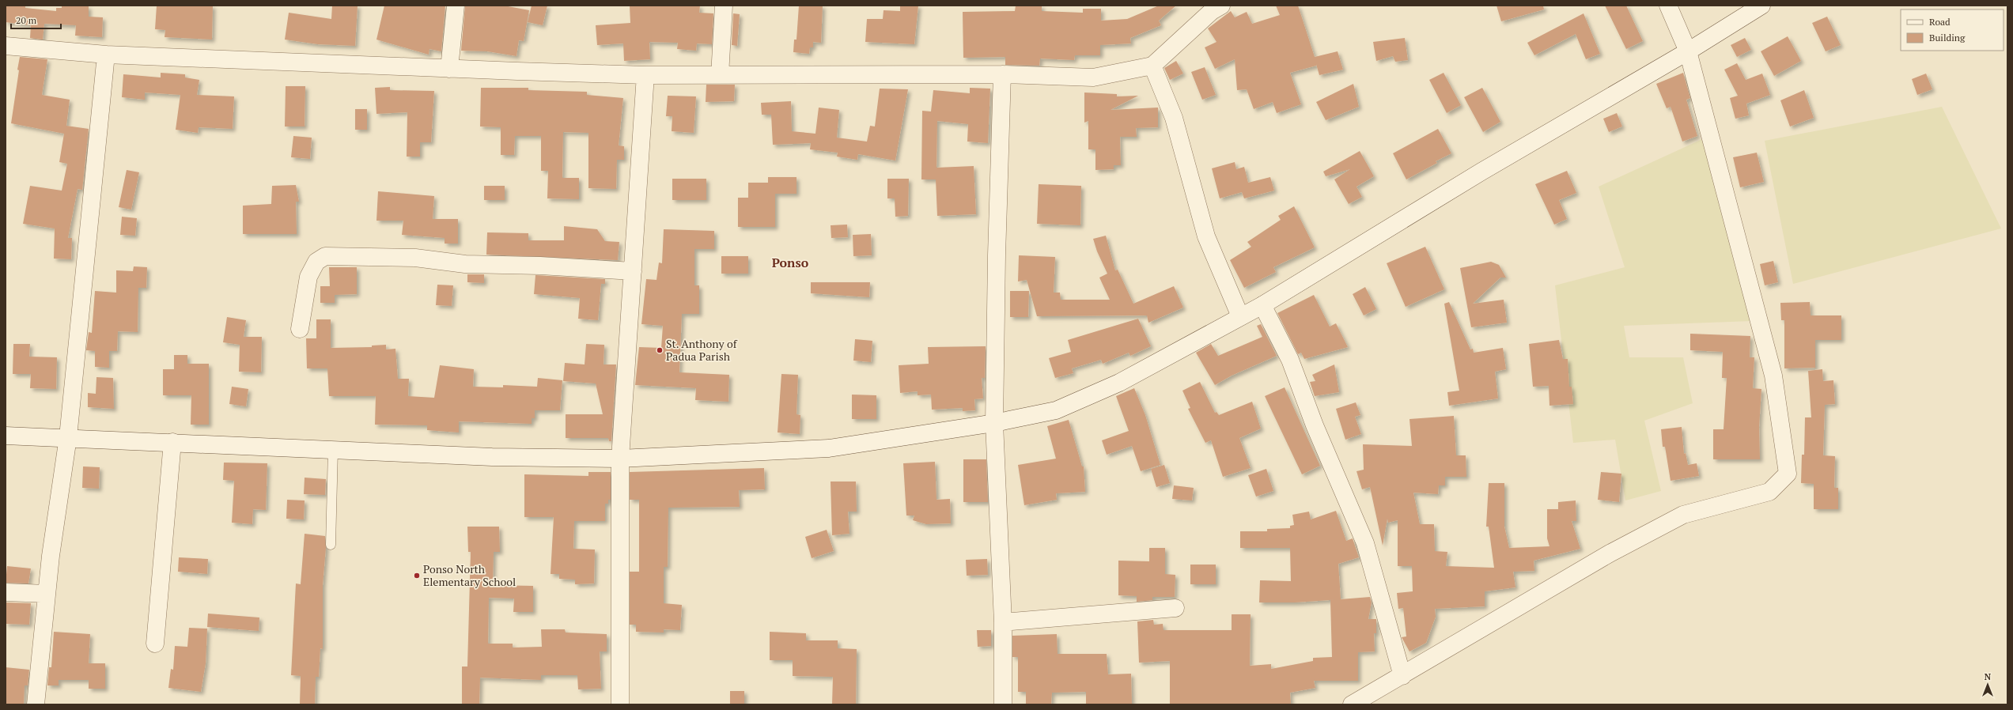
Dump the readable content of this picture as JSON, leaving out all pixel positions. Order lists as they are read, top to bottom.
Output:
{
  "districts": ["Ponso"],
  "places": ["St. Anthony of Padua Parish", "Ponso North Elementary School"],
  "legend": ["Road", "Building"],
  "scale_bar": "20 m",
  "north": "top"
}
